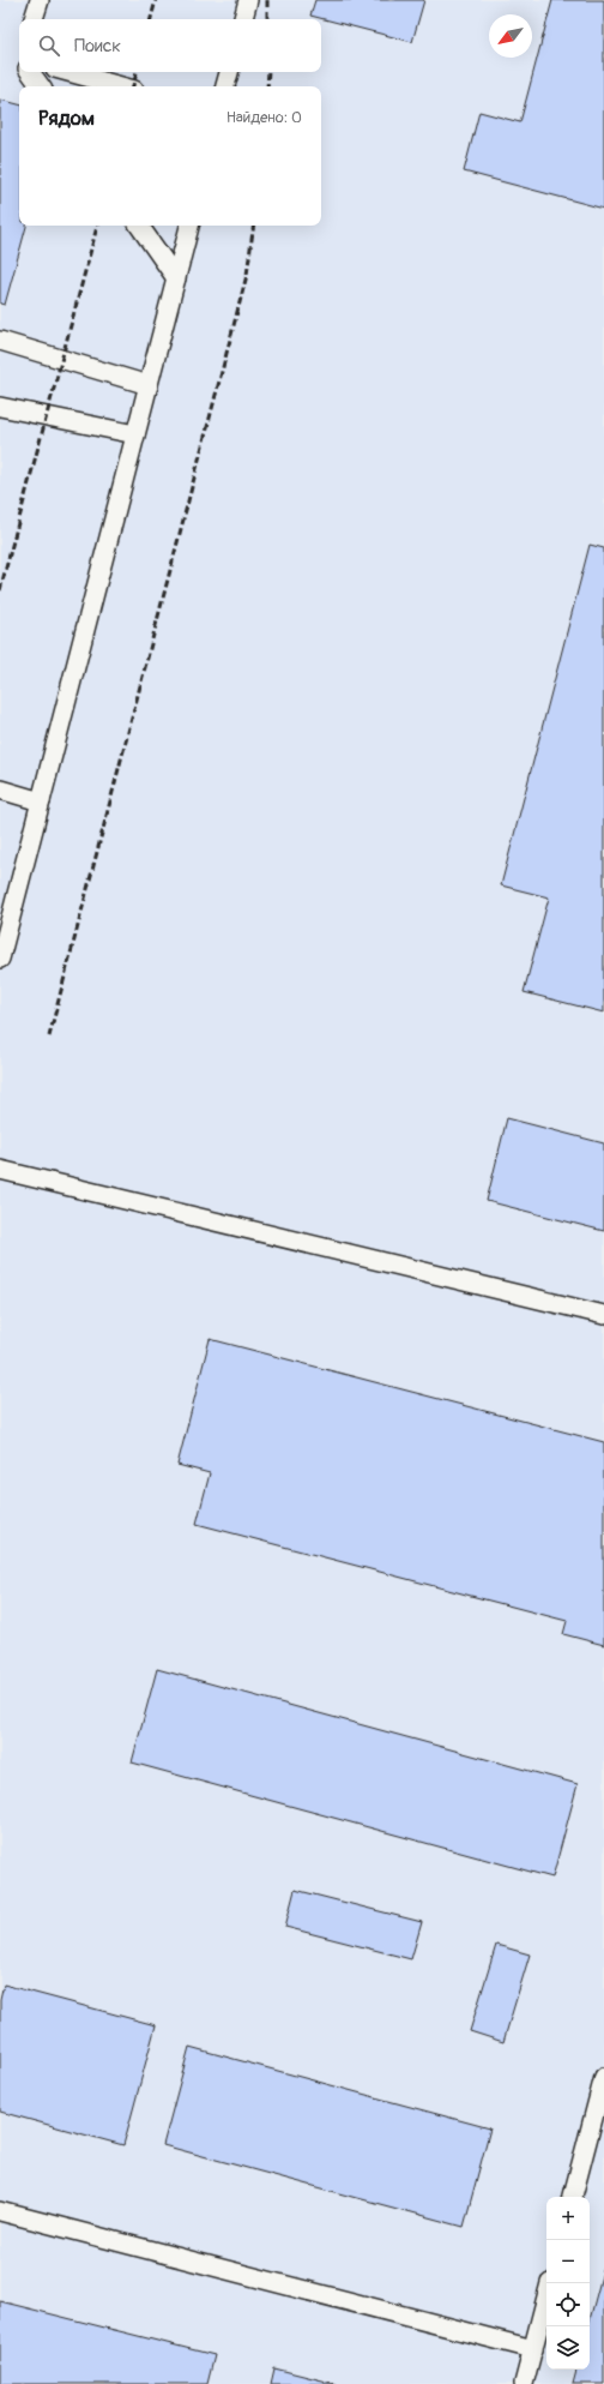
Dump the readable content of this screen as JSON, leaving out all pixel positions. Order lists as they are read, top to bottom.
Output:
{
  "north": "bottom left",
  "page": {
    "search": "Поиск",
    "heading": ["Рядом", "Найдено: 0"],
    "map_buttons": ["+", "−"]
  }
}
